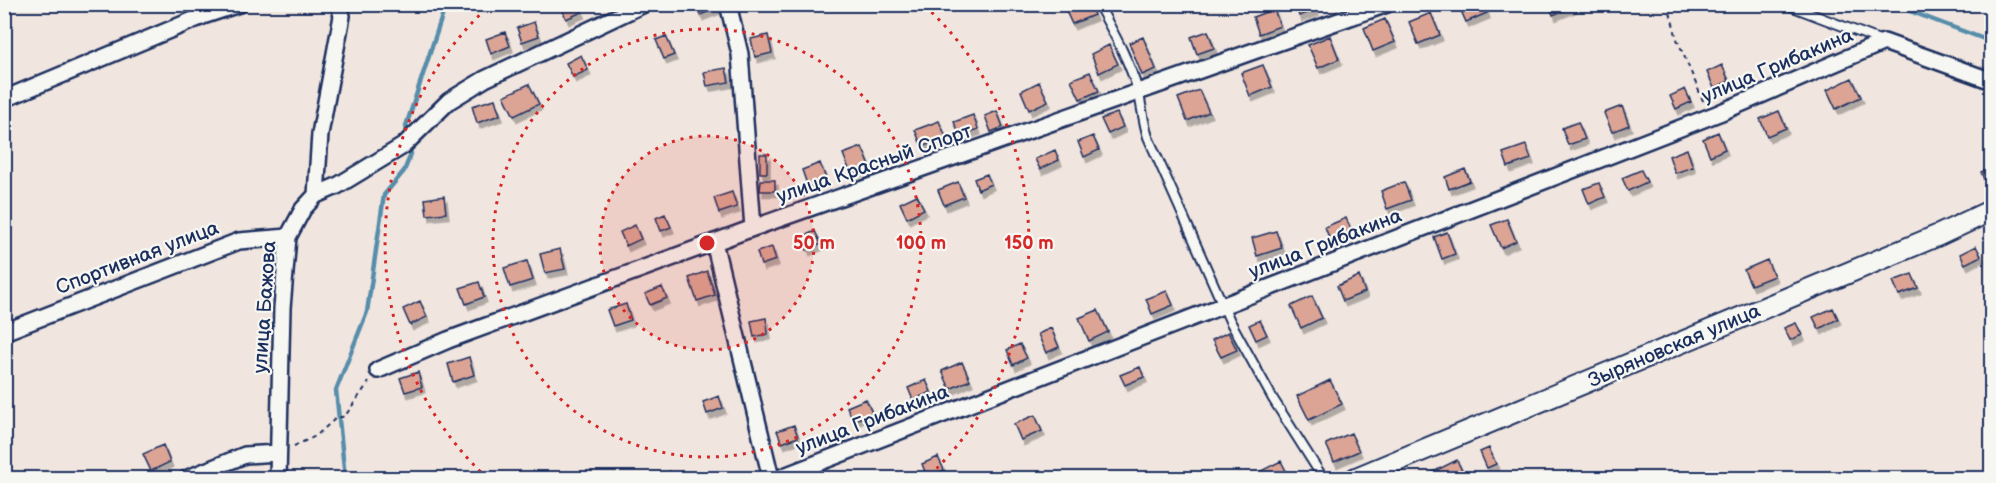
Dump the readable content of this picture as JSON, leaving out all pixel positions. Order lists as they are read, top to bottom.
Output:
{
  "streets": {
    "street": [
      "улица Грибакина",
      "улица Красный Спорт",
      "Спортивная улица",
      "улица Бажова",
      "Зыряновская улица"
    ]
  },
  "crossings": [
    ["Спортивная улица", "улица Бажова"]
  ],
  "rings": ["50 m", "100 m", "150 m"]
}
